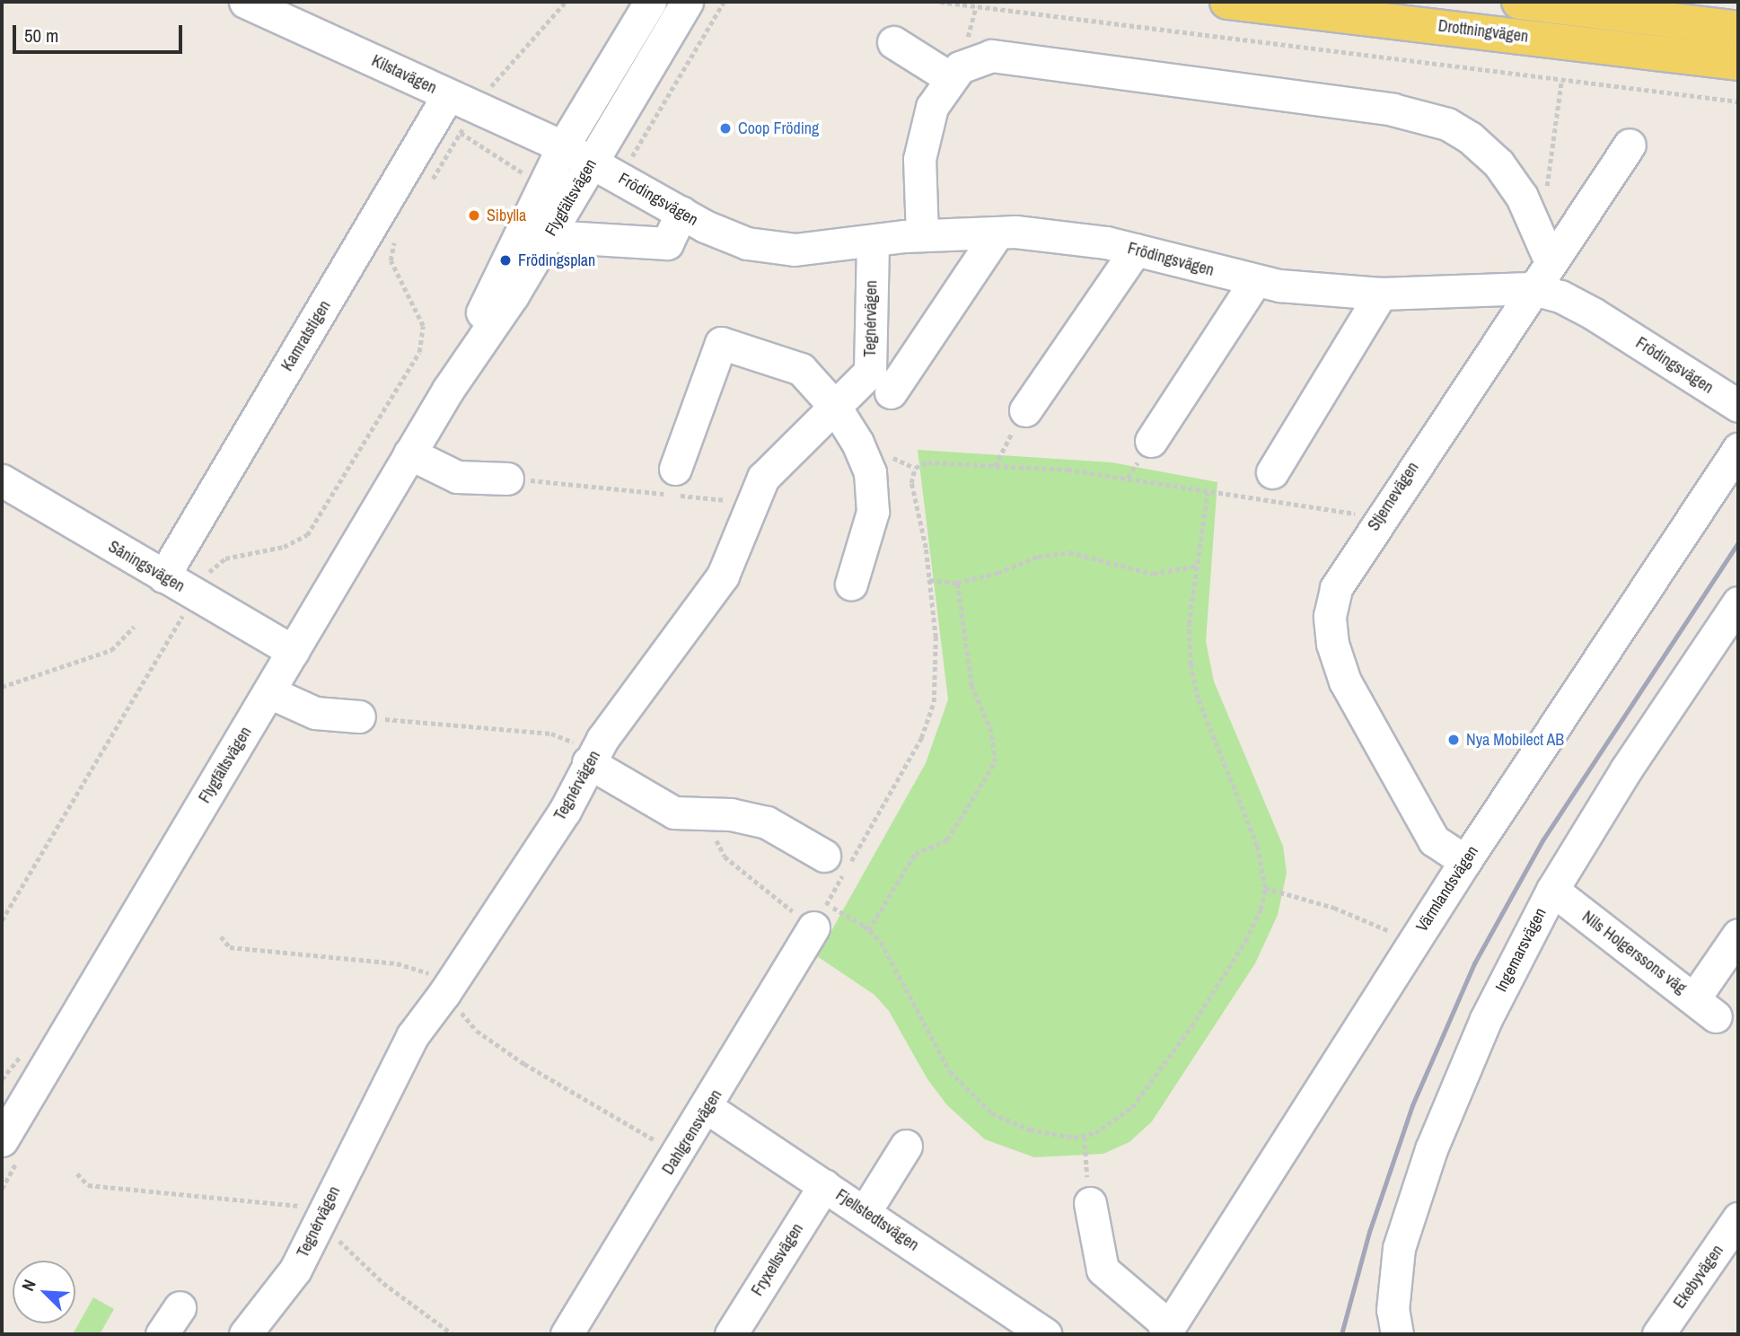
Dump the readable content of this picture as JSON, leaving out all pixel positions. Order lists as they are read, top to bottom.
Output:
{
  "streets": {
    "main road": ["Drottningvägen"],
    "street": [
      "Kilstavägen",
      "Flygfältsvägen",
      "Frödingsvägen",
      "Tegnérvägen",
      "Kamratstigen",
      "Stjernevägen",
      "Såningsvägen",
      "Värmlandsvägen",
      "Ingemarsvägen",
      "Nils Holgerssons väg",
      "Dahlgrensvägen",
      "Fjellstedtsvägen",
      "Fryxellsvägen",
      "Ekebyvägen"
    ]
  },
  "crossings": [
    ["Kilstavägen", "Flygfältsvägen"],
    ["Kilstavägen", "Frödingsvägen"],
    ["Kilstavägen", "Kamratstigen"],
    ["Flygfältsvägen", "Frödingsvägen"],
    ["Flygfältsvägen", "Såningsvägen"],
    ["Frödingsvägen", "Tegnérvägen"],
    ["Frödingsvägen", "Stjernevägen"],
    ["Kamratstigen", "Såningsvägen"],
    ["Stjernevägen", "Värmlandsvägen"],
    ["Ingemarsvägen", "Nils Holgerssons väg"],
    ["Dahlgrensvägen", "Fjellstedtsvägen"],
    ["Fjellstedtsvägen", "Fryxellsvägen"]
  ],
  "places": [
    "Coop Fröding",
    "Sibylla",
    "Frödingsplan",
    "Nya Mobilect AB"
  ],
  "scale_bar": "50 m",
  "north": "top left"
}
